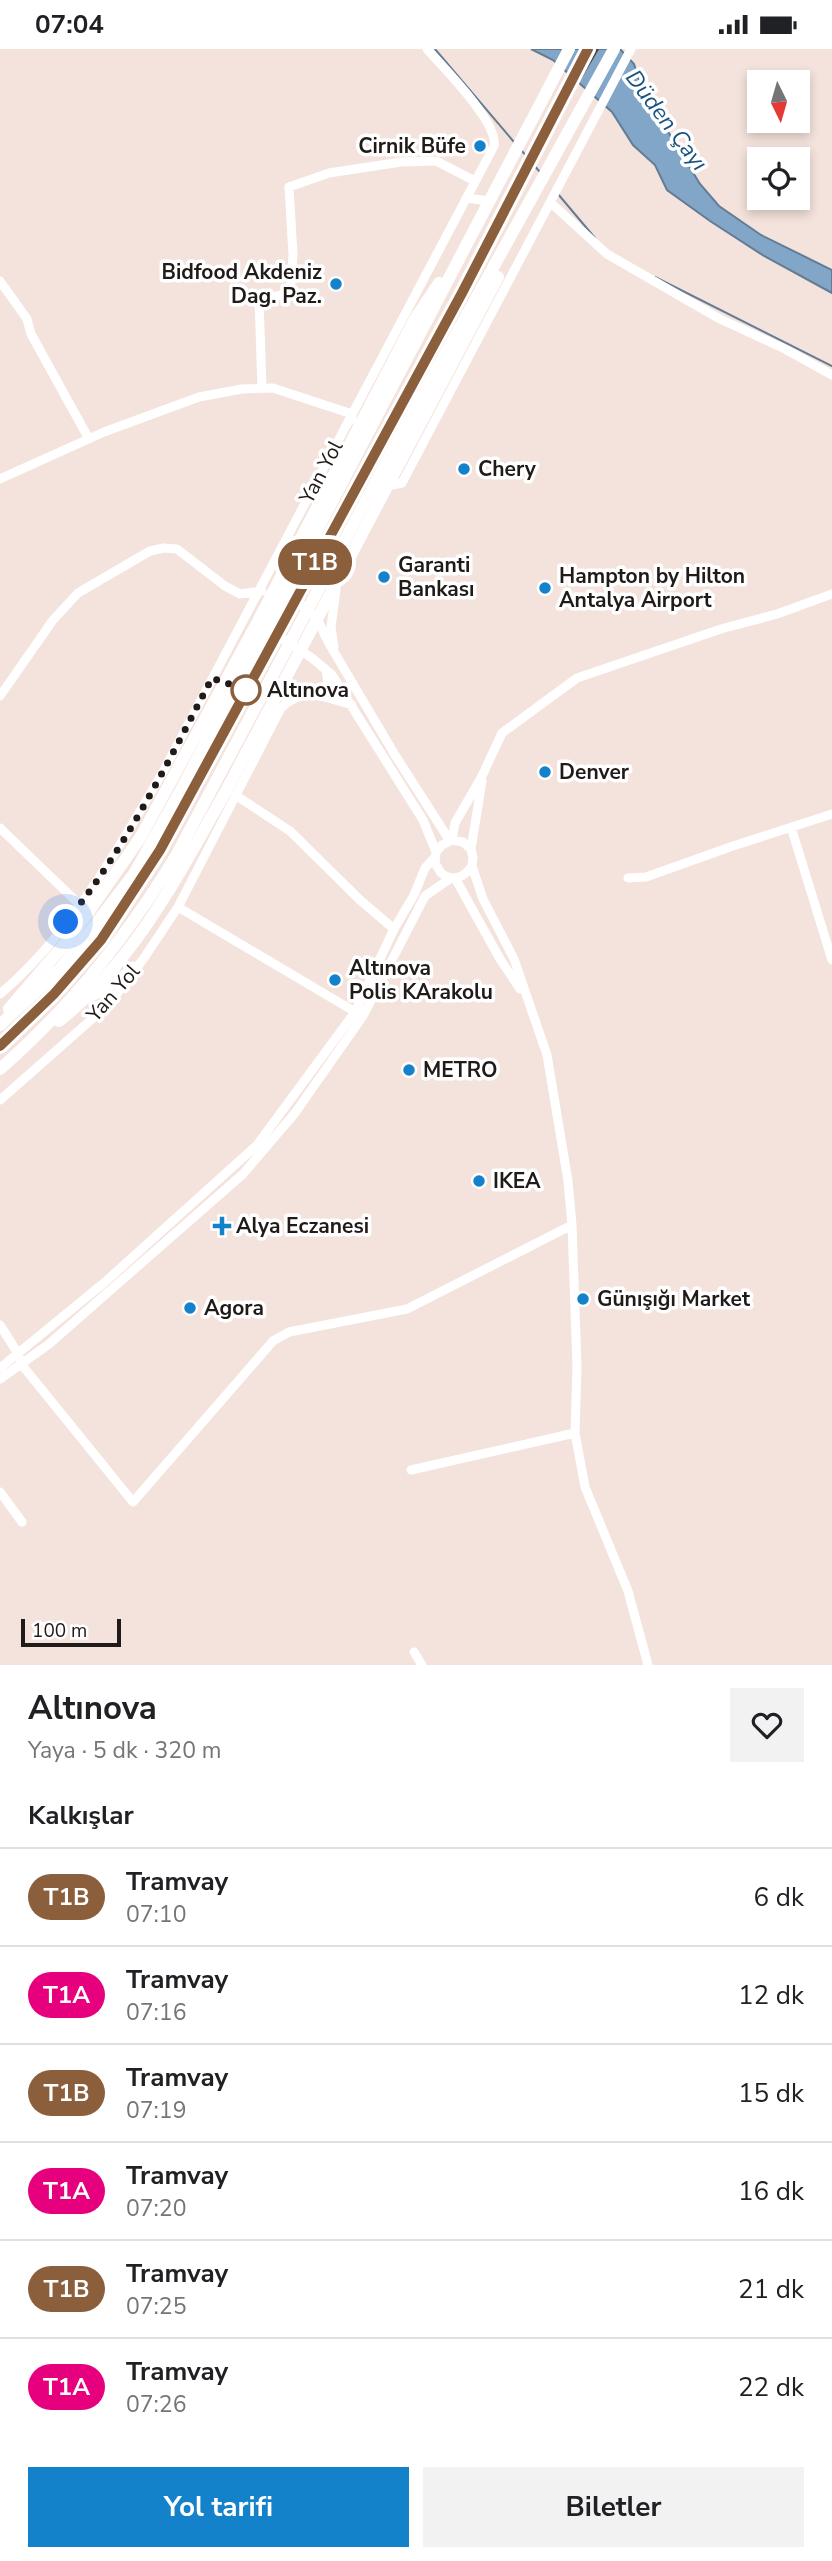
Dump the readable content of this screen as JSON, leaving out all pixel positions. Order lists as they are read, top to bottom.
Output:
{
  "streets": {
    "street": ["Yan Yol"]
  },
  "water": ["Düden Çayı"],
  "places": {
    "other": [
      "Cirnik Büfe",
      "Bidfood Akdeniz Dag. Paz.",
      "Chery",
      "Garanti Bankası",
      "Hampton by Hilton Antalya Airport",
      "Altınova",
      "Denver",
      "Altınova Polis KArakolu",
      "METRO",
      "IKEA",
      "Günışığı Market",
      "Agora"
    ],
    "health": ["Alya Eczanesi"]
  },
  "lines": ["tram line T1B"],
  "scale_bar": "100 m",
  "north": "bottom",
  "page": {
    "status": "07:04",
    "on_map": "T1B",
    "scale": "100 m",
    "heading": [
      ["Altınova", "Yaya · 5 dk · 320 m"],
      "Kalkışlar"
    ],
    "list": [
      {
        "mark": "T1B",
        "name": "Tramvay",
        "note": "07:10",
        "value": "6 dk"
      },
      {
        "mark": "T1A",
        "name": "Tramvay",
        "note": "07:16",
        "value": "12 dk"
      },
      {
        "mark": "T1B",
        "name": "Tramvay",
        "note": "07:19",
        "value": "15 dk"
      },
      {
        "mark": "T1A",
        "name": "Tramvay",
        "note": "07:20",
        "value": "16 dk"
      },
      {
        "mark": "T1B",
        "name": "Tramvay",
        "note": "07:25",
        "value": "21 dk"
      },
      {
        "mark": "T1A",
        "name": "Tramvay",
        "note": "07:26",
        "value": "22 dk"
      }
    ],
    "buttons": ["Yol tarifi", "Biletler"]
  }
}
